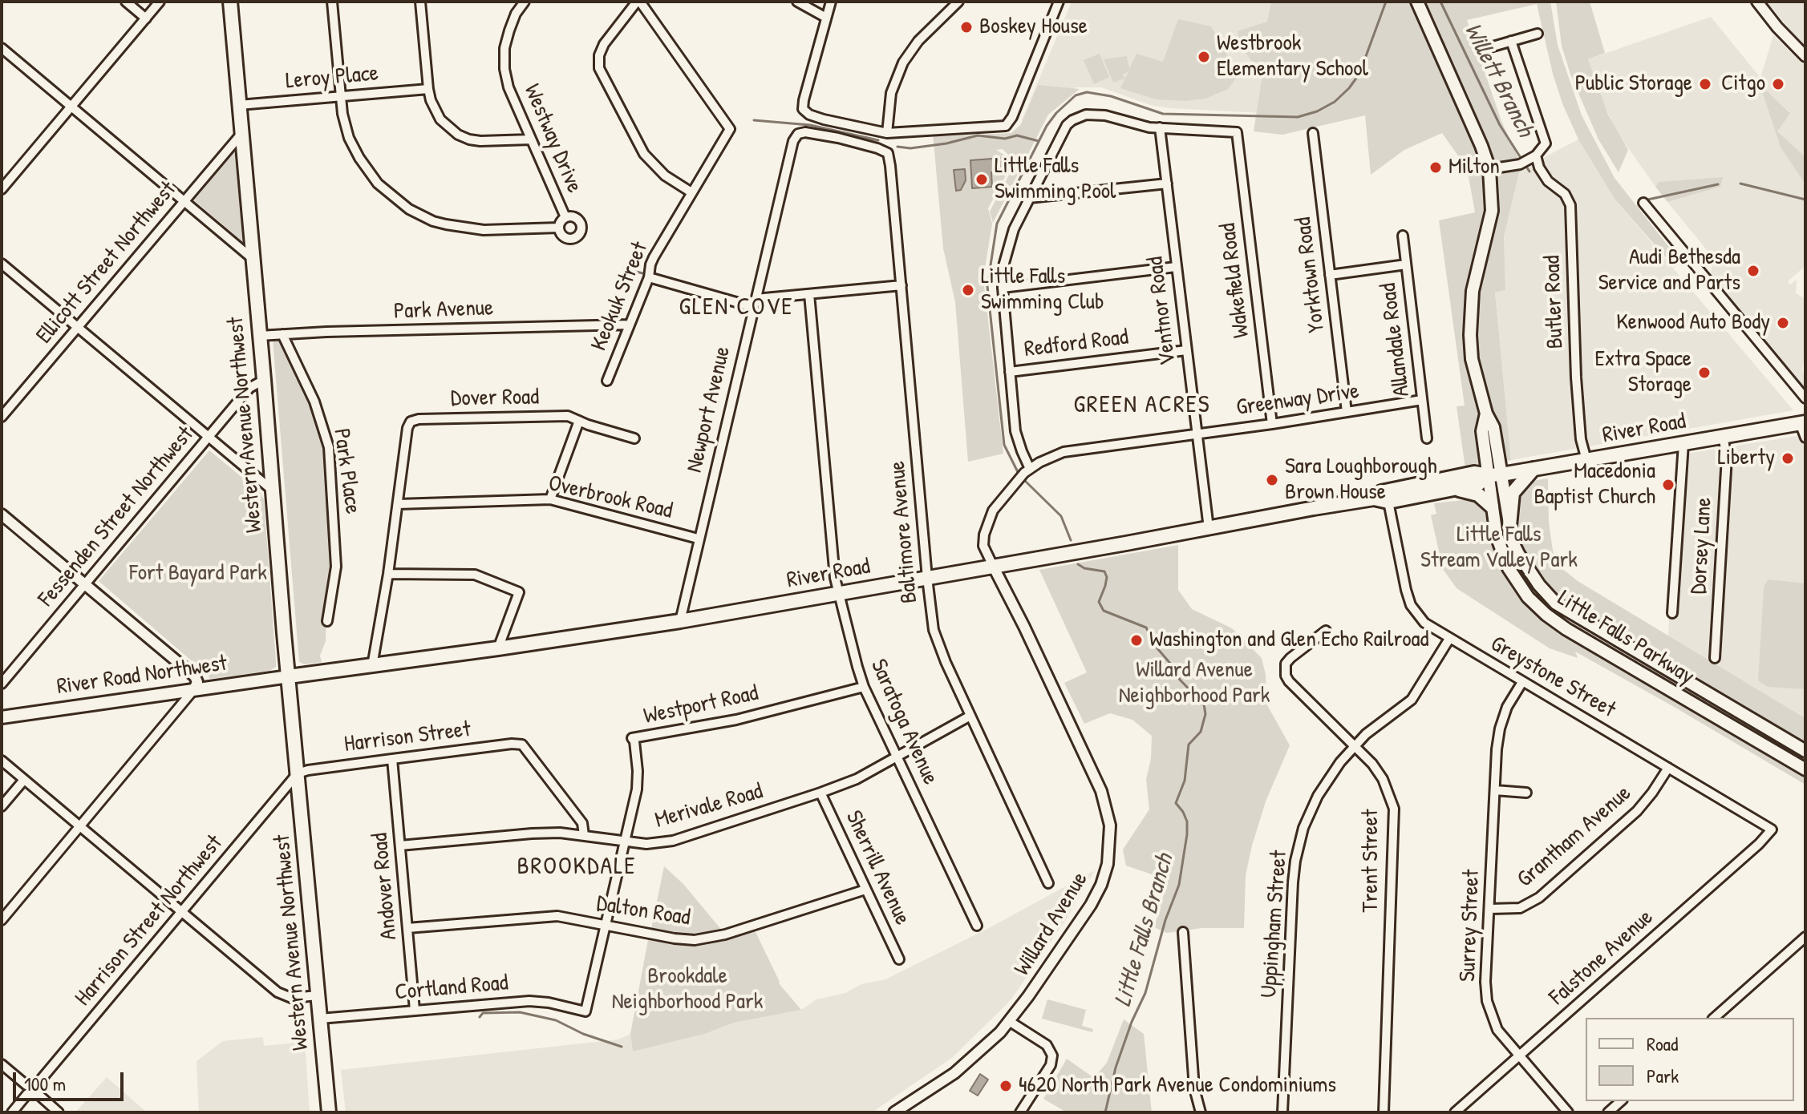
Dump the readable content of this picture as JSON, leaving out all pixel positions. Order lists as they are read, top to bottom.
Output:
{
  "streets": {
    "main road": [
      "Western Avenue Northwest",
      "River Road",
      "Little Falls Parkway",
      "River Road Northwest"
    ],
    "street": [
      "Leroy Place",
      "Westway Drive",
      "Ellicott Street Northwest",
      "Yorktown Road",
      "Wakefield Road",
      "Keokuk Street",
      "Butler Road",
      "Park Avenue",
      "Ventnor Road",
      "Allandale Road",
      "Redford Road",
      "Dover Road",
      "Greenway Drive",
      "Newport Avenue",
      "Park Place",
      "Overbrook Road",
      "Fessenden Street Northwest",
      "Baltimore Avenue",
      "Dorsey Lane",
      "Greystone Street",
      "Westport Road",
      "Saratoga Avenue",
      "Harrison Street",
      "Merivale Road",
      "Grantham Avenue",
      "Trent Street",
      "Sherrill Avenue",
      "Andover Road",
      "Dalton Road",
      "Harrison Street Northwest",
      "Willard Avenue",
      "Uppingham Street",
      "Surrey Street",
      "Falstone Avenue",
      "Cortland Road"
    ]
  },
  "crossings": [
    ["Leroy Place", "Western Avenue Northwest"],
    ["Ellicott Street Northwest", "Western Avenue Northwest"],
    ["Yorktown Road", "Greenway Drive"],
    ["Wakefield Road", "Ventnor Road"],
    ["Wakefield Road", "Greenway Drive"],
    ["Keokuk Street", "Park Avenue"],
    ["Butler Road", "River Road"],
    ["Park Avenue", "Western Avenue Northwest"],
    ["Park Avenue", "Park Place"],
    ["Ventnor Road", "Redford Road"],
    ["Ventnor Road", "Greenway Drive"],
    ["Ventnor Road", "River Road"],
    ["Allandale Road", "Greenway Drive"],
    ["Dover Road", "Overbrook Road"],
    ["Greenway Drive", "River Road"],
    ["Greenway Drive", "Willard Avenue"],
    ["Newport Avenue", "River Road"],
    ["Newport Avenue", "Overbrook Road"],
    ["Newport Avenue", "Baltimore Avenue"],
    ["Western Avenue Northwest", "River Road"],
    ["Western Avenue Northwest", "Fessenden Street Northwest"],
    ["Western Avenue Northwest", "River Road Northwest"],
    ["Western Avenue Northwest", "Harrison Street"],
    ["Western Avenue Northwest", "Harrison Street Northwest"],
    ["Western Avenue Northwest", "Cortland Road"],
    ["River Road", "Baltimore Avenue"],
    ["River Road", "Dorsey Lane"],
    ["River Road", "Little Falls Parkway"],
    ["River Road", "River Road Northwest"],
    ["River Road", "Greystone Street"],
    ["River Road", "Saratoga Avenue"],
    ["River Road", "Willard Avenue"],
    ["Baltimore Avenue", "Merivale Road"],
    ["Greystone Street", "Grantham Avenue"],
    ["Greystone Street", "Uppingham Street"],
    ["Greystone Street", "Surrey Street"],
    ["Greystone Street", "Falstone Avenue"],
    ["Westport Road", "Saratoga Avenue"],
    ["Westport Road", "Merivale Road"],
    ["Westport Road", "Dalton Road"],
    ["Westport Road", "Cortland Road"],
    ["Saratoga Avenue", "Merivale Road"],
    ["Harrison Street", "Merivale Road"],
    ["Harrison Street", "Andover Road"],
    ["Harrison Street", "Harrison Street Northwest"],
    ["Merivale Road", "Sherrill Avenue"],
    ["Merivale Road", "Andover Road"],
    ["Grantham Avenue", "Surrey Street"],
    ["Trent Street", "Uppingham Street"],
    ["Sherrill Avenue", "Dalton Road"],
    ["Andover Road", "Dalton Road"],
    ["Andover Road", "Cortland Road"],
    ["Surrey Street", "Falstone Avenue"]
  ],
  "districts": ["GLEN COVE", "GREEN ACRES", "BROOKDALE"],
  "water": ["Willett Branch", "Little Falls Branch"],
  "parks": [
    "Little Falls Stream Valley Park",
    "Fort Bayard Park",
    "Willard Avenue Neighborhood Park",
    "Brookdale Neighborhood Park"
  ],
  "places": [
    "Boskey House",
    "Westbrook Elementary School",
    "Public Storage",
    "Citgo",
    "Milton",
    "Little Falls Swimming Pool",
    "Audi Bethesda Service and Parts",
    "Little Falls Swimming Club",
    "Kenwood Auto Body",
    "Extra Space Storage",
    "Liberty",
    "Sara Loughborough Brown House",
    "Macedonia Baptist Church",
    "Washington and Glen Echo Railroad",
    "4620 North Park Avenue Condominiums"
  ],
  "legend": ["Road", "Park"],
  "scale_bar": "100 m"
}
